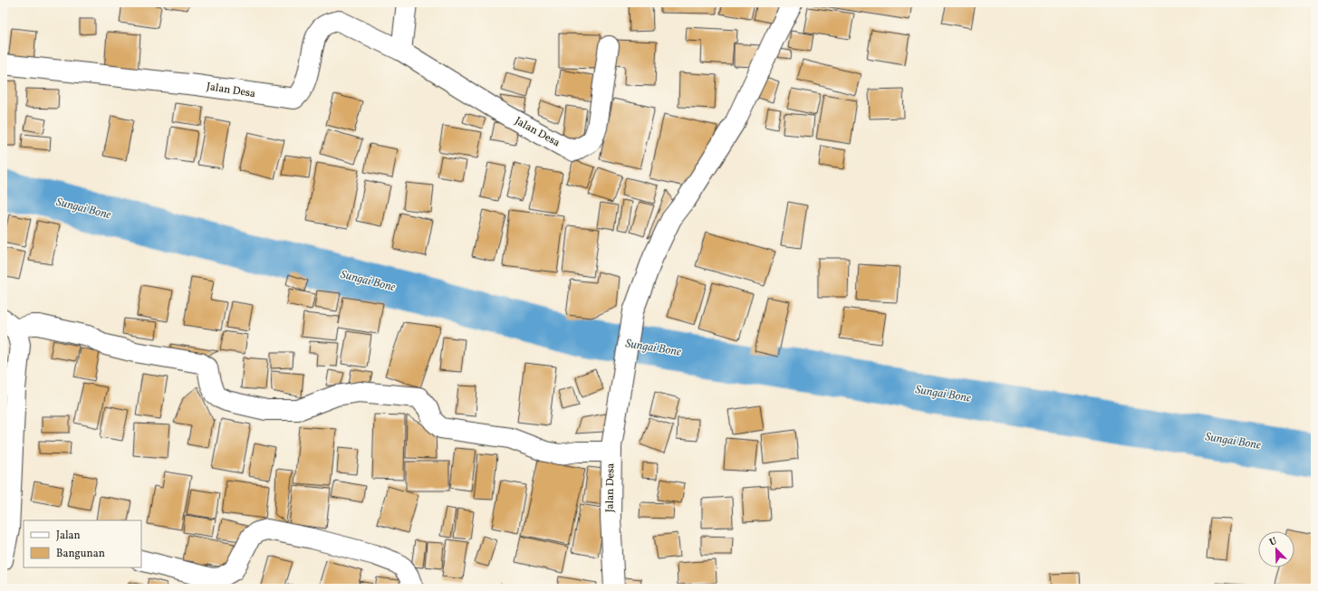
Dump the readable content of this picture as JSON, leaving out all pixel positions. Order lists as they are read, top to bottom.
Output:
{
  "streets": {
    "street": ["Jalan Desa"]
  },
  "water": ["Sungai Bone"],
  "legend": ["Jalan", "Bangunan"],
  "north": "top left"
}
